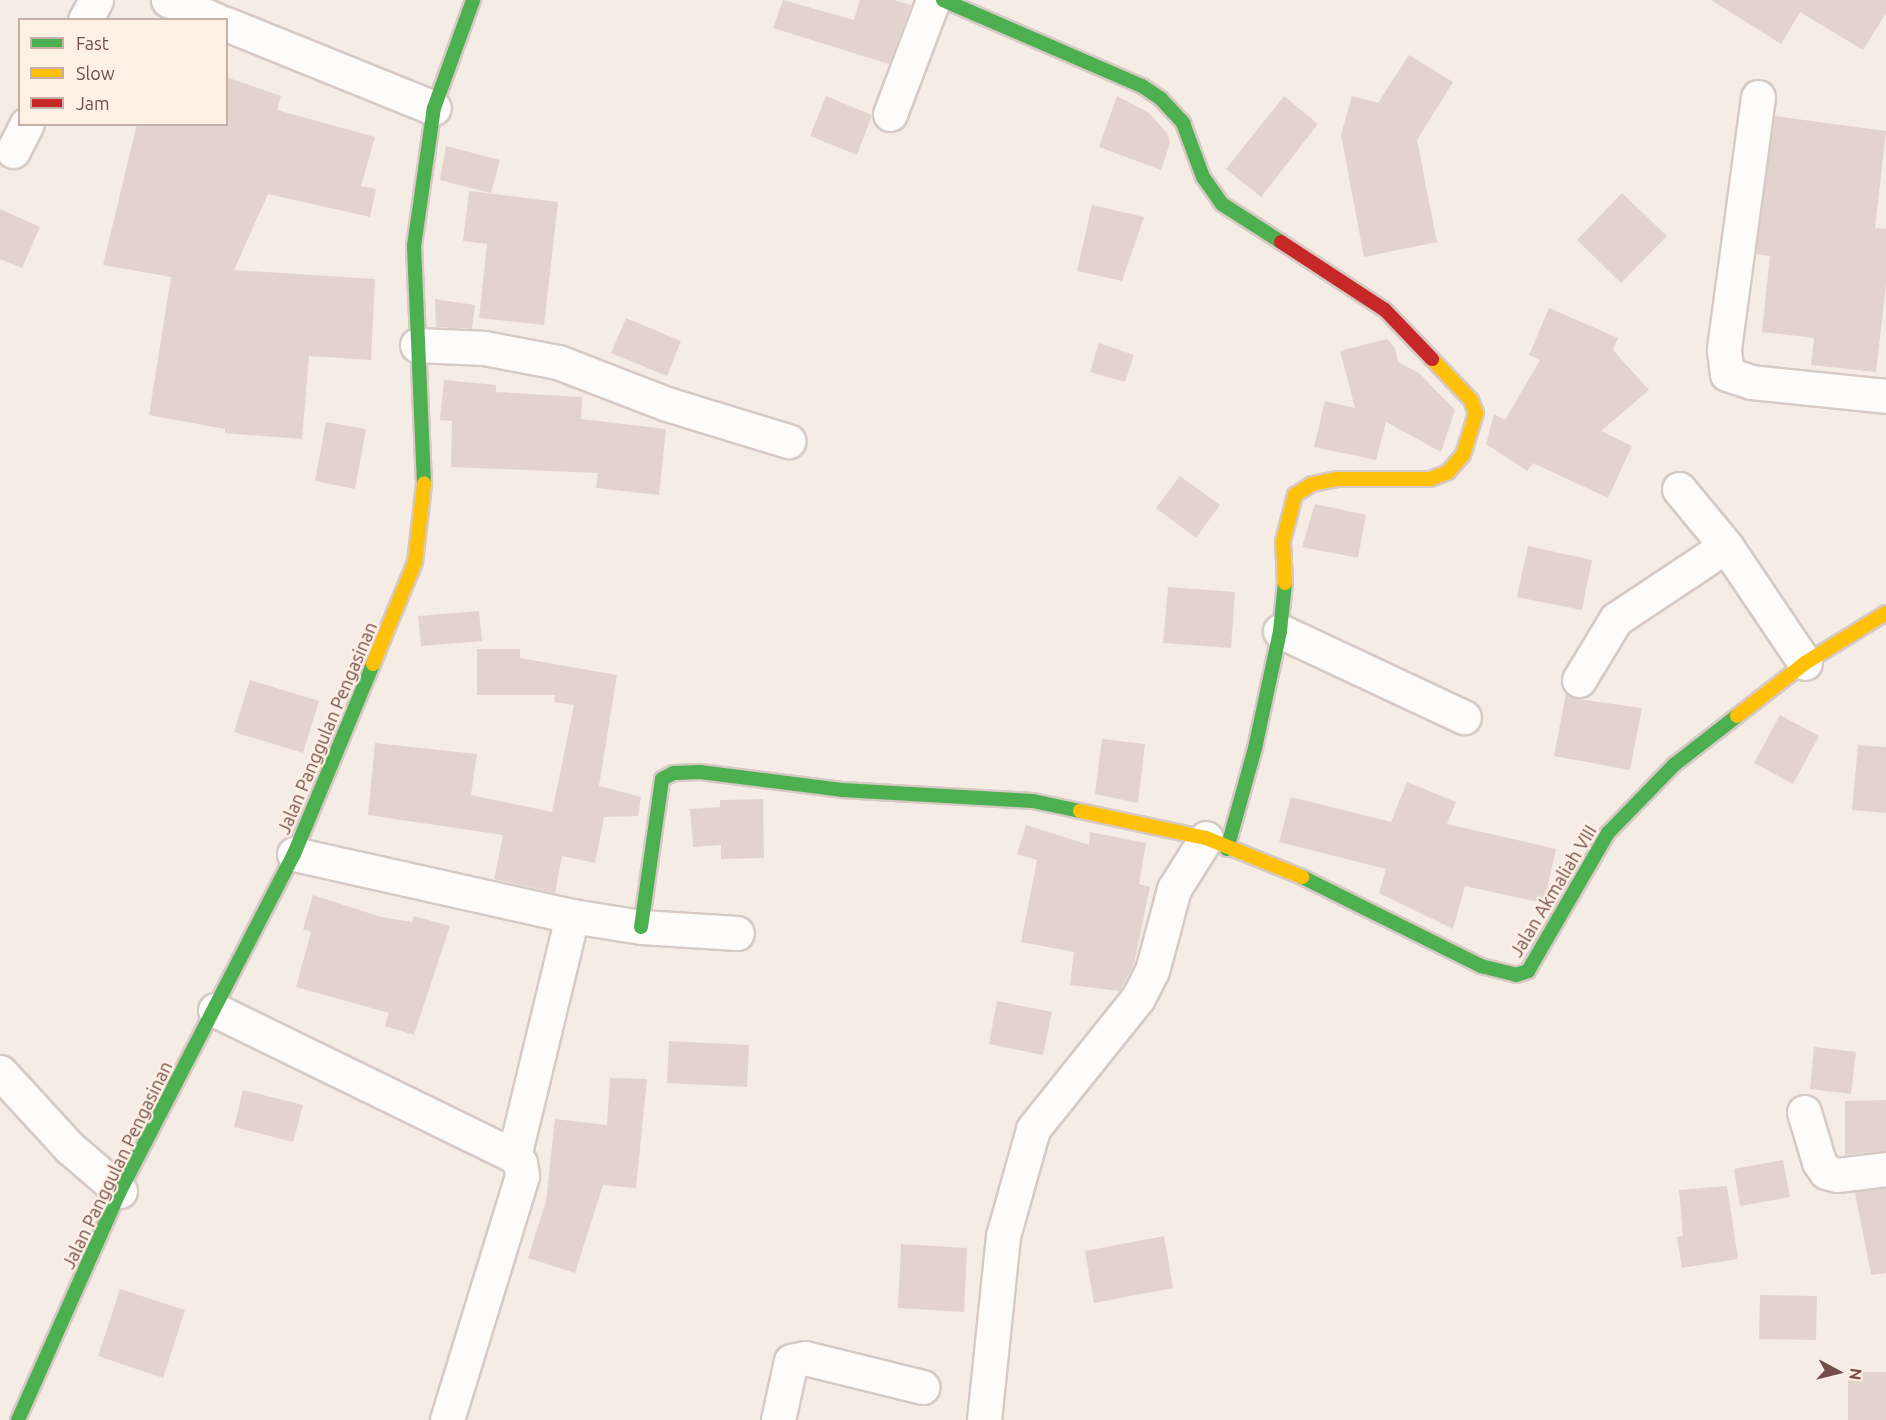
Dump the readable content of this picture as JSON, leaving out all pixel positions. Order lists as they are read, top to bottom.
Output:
{
  "streets": {
    "street": ["Jalan Panggulan Pengasinan", "Jalan Akmaliah VIII"]
  },
  "legend": ["Fast", "Slow", "Jam"],
  "north": "right"
}
